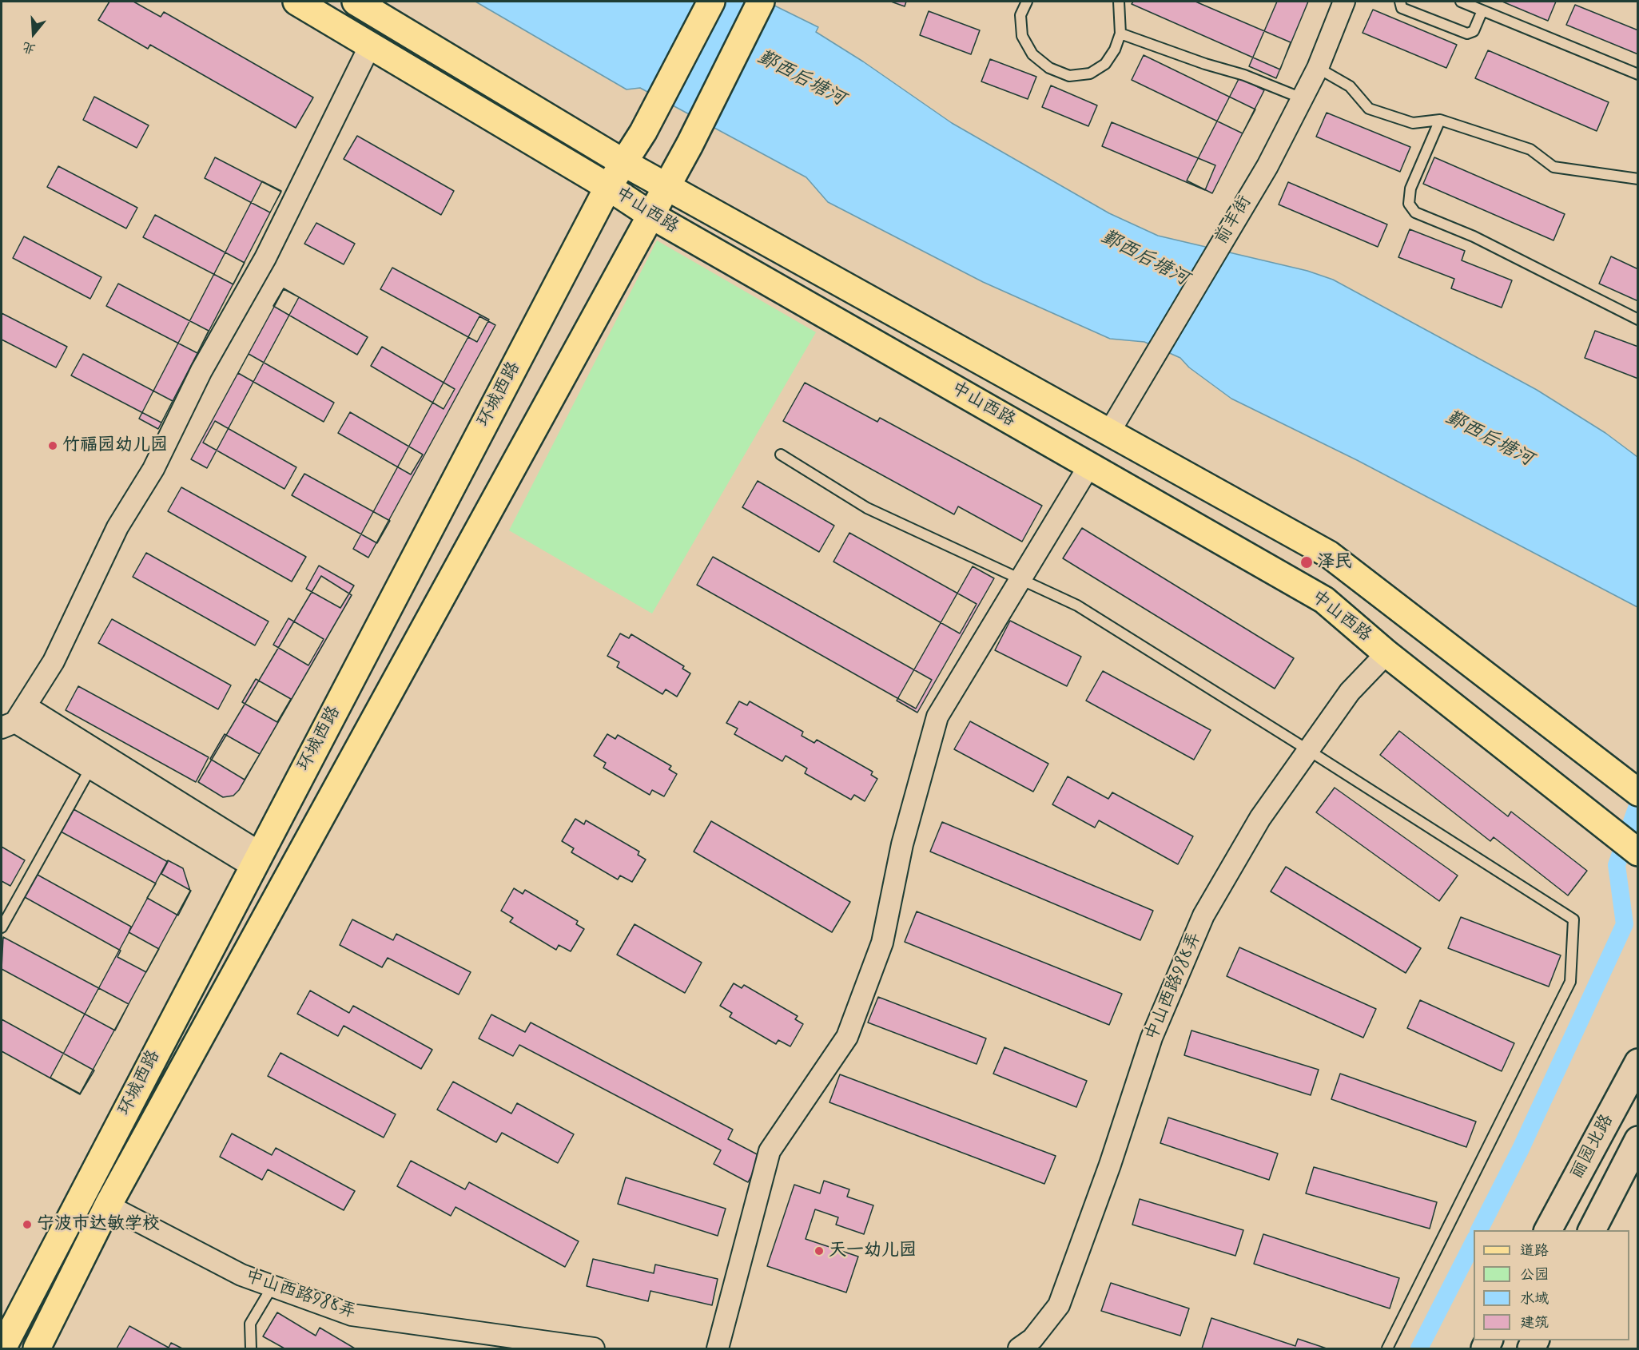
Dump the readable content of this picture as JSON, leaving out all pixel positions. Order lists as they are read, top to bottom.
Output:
{
  "streets": {
    "main road": ["中山西路", "环城西路", "丽园北路"],
    "street": ["前丰街", "中山西路988弄"]
  },
  "crossings": [
    ["中山西路", "前丰街"],
    ["中山西路", "环城西路"],
    ["中山西路", "中山西路988弄"],
    ["环城西路", "中山西路988弄"]
  ],
  "water": ["鄞西后塘河"],
  "places": [
    "竹福园幼儿园",
    "泽民",
    "宁波市达敏学校",
    "天一幼儿园"
  ],
  "legend": [
    "道路",
    "公园",
    "水域",
    "建筑"
  ],
  "north": "bottom"
}
